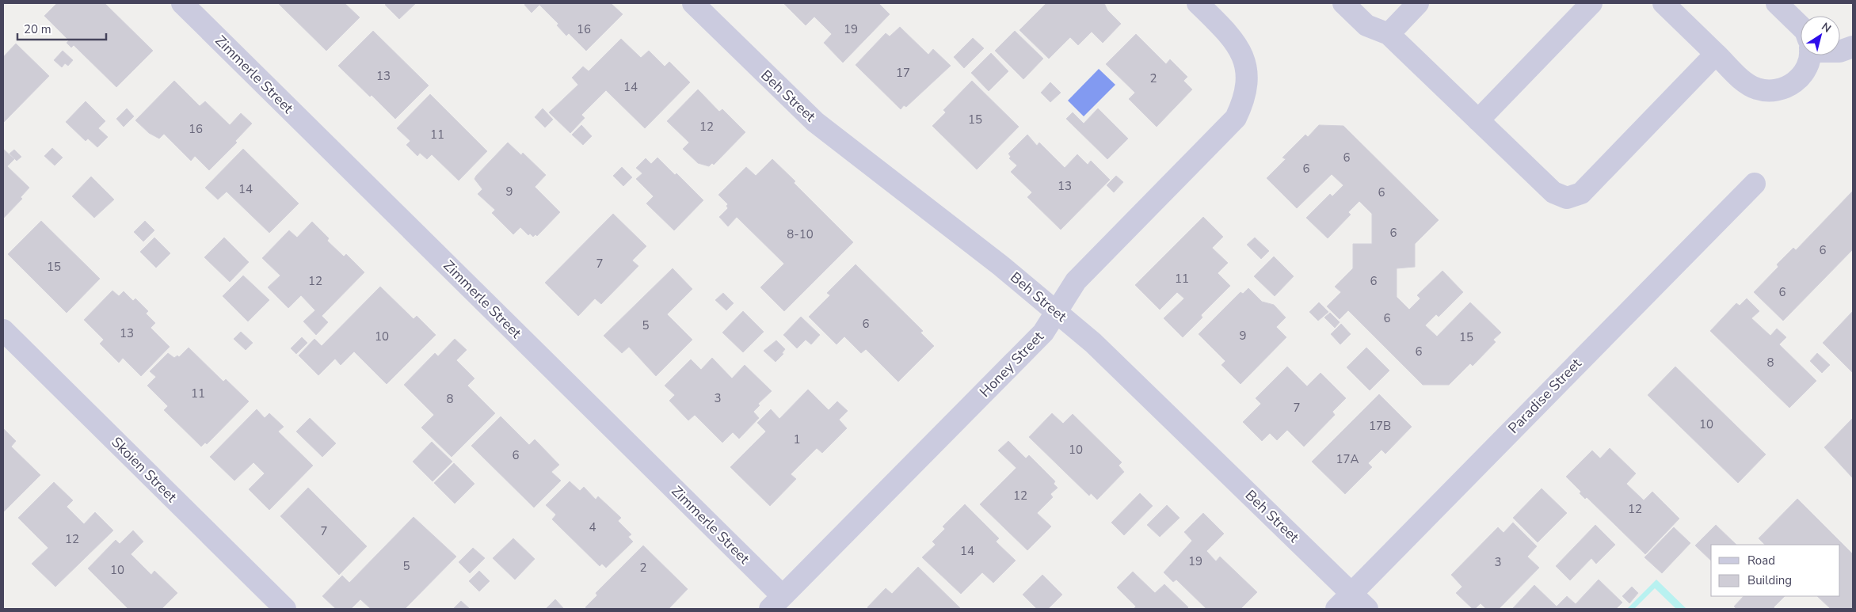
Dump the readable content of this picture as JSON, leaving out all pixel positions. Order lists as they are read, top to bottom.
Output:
{
  "streets": {
    "street": [
      "Zimmerle Street",
      "Beh Street",
      "Honey Street",
      "Paradise Street",
      "Skoien Street"
    ]
  },
  "crossings": [
    ["Zimmerle Street", "Honey Street"],
    ["Beh Street", "Honey Street"],
    ["Beh Street", "Paradise Street"]
  ],
  "house_numbers": [
    "16",
    "19",
    "17",
    "13",
    "2",
    "14",
    "15",
    "12",
    "16",
    "11",
    "6",
    "6",
    "13",
    "14",
    "9",
    "6",
    "6",
    "8-10",
    "6",
    "7",
    "15",
    "11",
    "12",
    "6",
    "6",
    "6",
    "6",
    "5",
    "13",
    "9",
    "10",
    "15",
    "6",
    "8",
    "11",
    "3",
    "8",
    "7",
    "10",
    "17B",
    "1",
    "10",
    "6",
    "17A",
    "12",
    "12",
    "4",
    "7",
    "12",
    "14",
    "19",
    "3",
    "5",
    "2",
    "10"
  ],
  "legend": ["Road", "Building"],
  "scale_bar": "20 m",
  "north": "top right"
}
